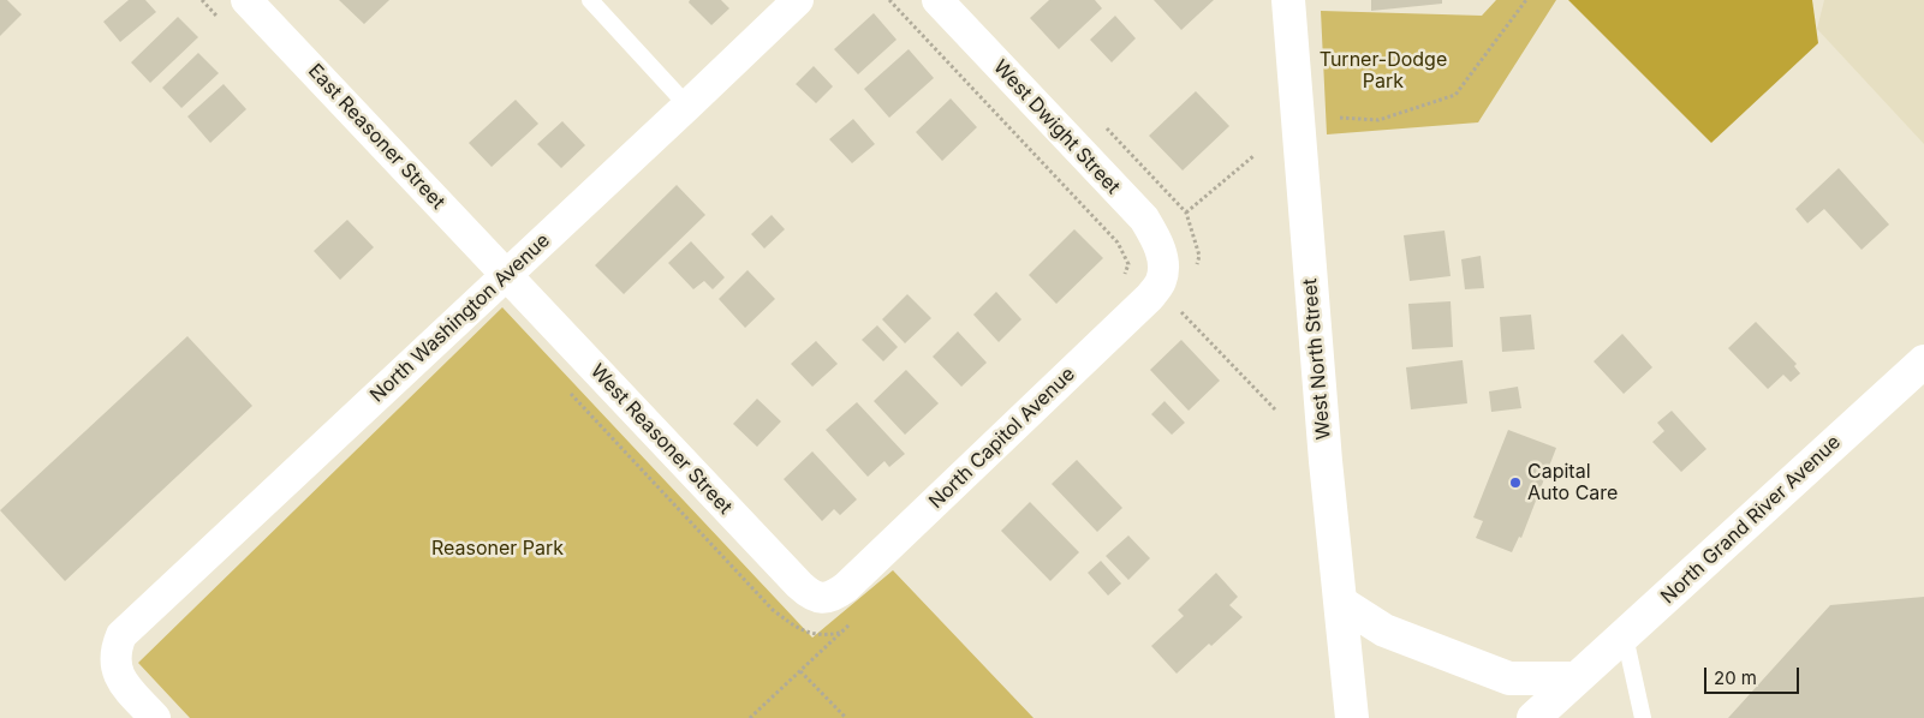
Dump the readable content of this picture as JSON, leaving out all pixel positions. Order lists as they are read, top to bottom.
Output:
{
  "streets": {
    "street": [
      "West Dwight Street",
      "East Reasoner Street",
      "North Washington Avenue",
      "West North Street",
      "North Capitol Avenue",
      "West Reasoner Street",
      "North Grand River Avenue"
    ]
  },
  "crossings": [
    ["West Dwight Street", "North Capitol Avenue"],
    ["East Reasoner Street", "North Washington Avenue"],
    ["East Reasoner Street", "West Reasoner Street"],
    ["North Washington Avenue", "West Reasoner Street"],
    ["North Capitol Avenue", "West Reasoner Street"]
  ],
  "parks": ["Turner-Dodge Park", "Reasoner Park"],
  "places": ["Capital Auto Care"],
  "scale_bar": "20 m"
}
